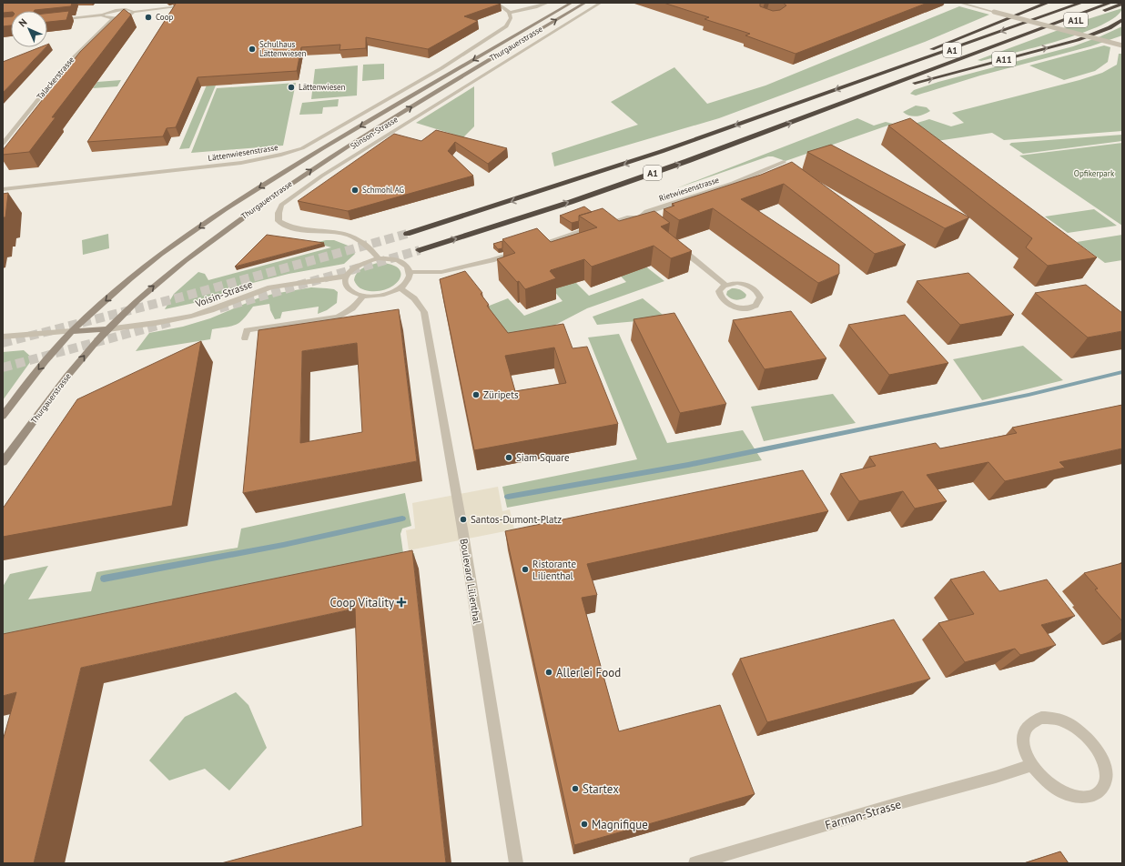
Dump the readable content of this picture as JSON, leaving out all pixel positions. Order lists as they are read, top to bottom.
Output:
{
  "streets": {
    "highway": ["A1L", "A1", "A11"],
    "main road": ["Thurgauerstrasse"],
    "street": [
      "Talackerstrasse",
      "Stinson-Strasse",
      "Lättenwiesenstrasse",
      "Rietwiesenstrasse",
      "Voisin-Strasse",
      "Boulevard Lilienthal",
      "Farman-Strasse"
    ]
  },
  "crossings": [
    ["A1L", "A1"],
    ["Thurgauerstrasse", "Voisin-Strasse"],
    ["A1", "A11"],
    ["Stinson-Strasse", "Voisin-Strasse"],
    ["Stinson-Strasse", "Boulevard Lilienthal"],
    ["Voisin-Strasse", "Boulevard Lilienthal"]
  ],
  "parks": ["Opfikerpark"],
  "places": {
    "other": [
      "Coop",
      "Schulhaus Lättenwiesen",
      "Lättenwiesen",
      "Schmohl AG",
      "Züripets",
      "Siam Square",
      "Santos-Dumont-Platz",
      "Ristorante Lilienthal",
      "Allerlei Food",
      "Startex",
      "Magnifique"
    ],
    "health": ["Coop Vitality"]
  },
  "north": "top left"
}
